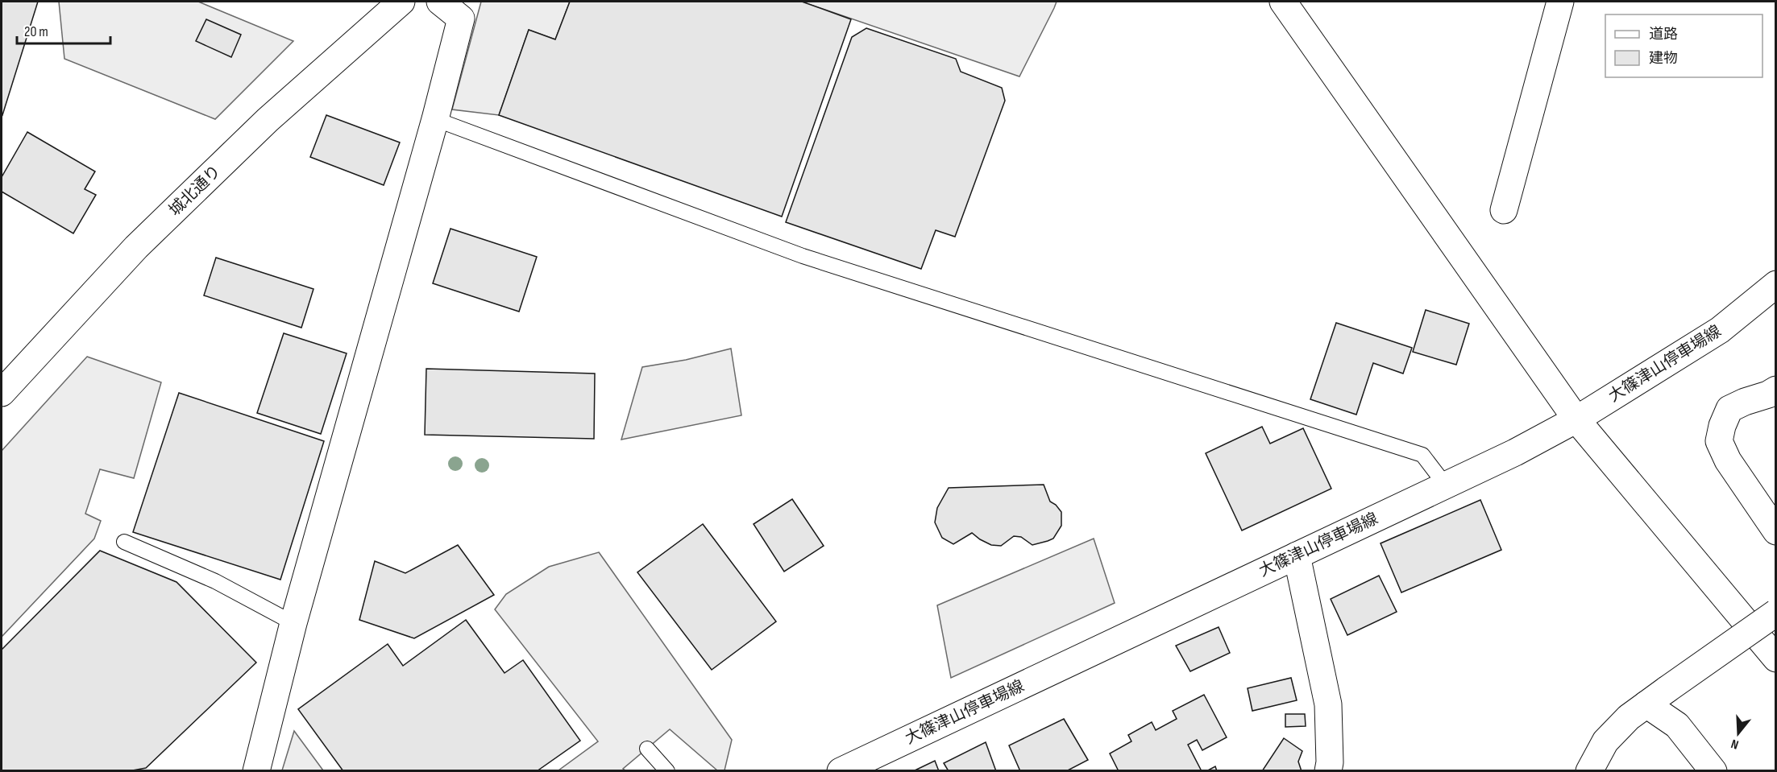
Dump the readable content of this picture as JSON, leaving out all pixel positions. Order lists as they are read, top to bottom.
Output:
{
  "streets": {
    "street": ["城北通り", "大篠津山停車場線"]
  },
  "legend": ["道路", "建物"],
  "scale_bar": "20 m",
  "north": "bottom"
}
